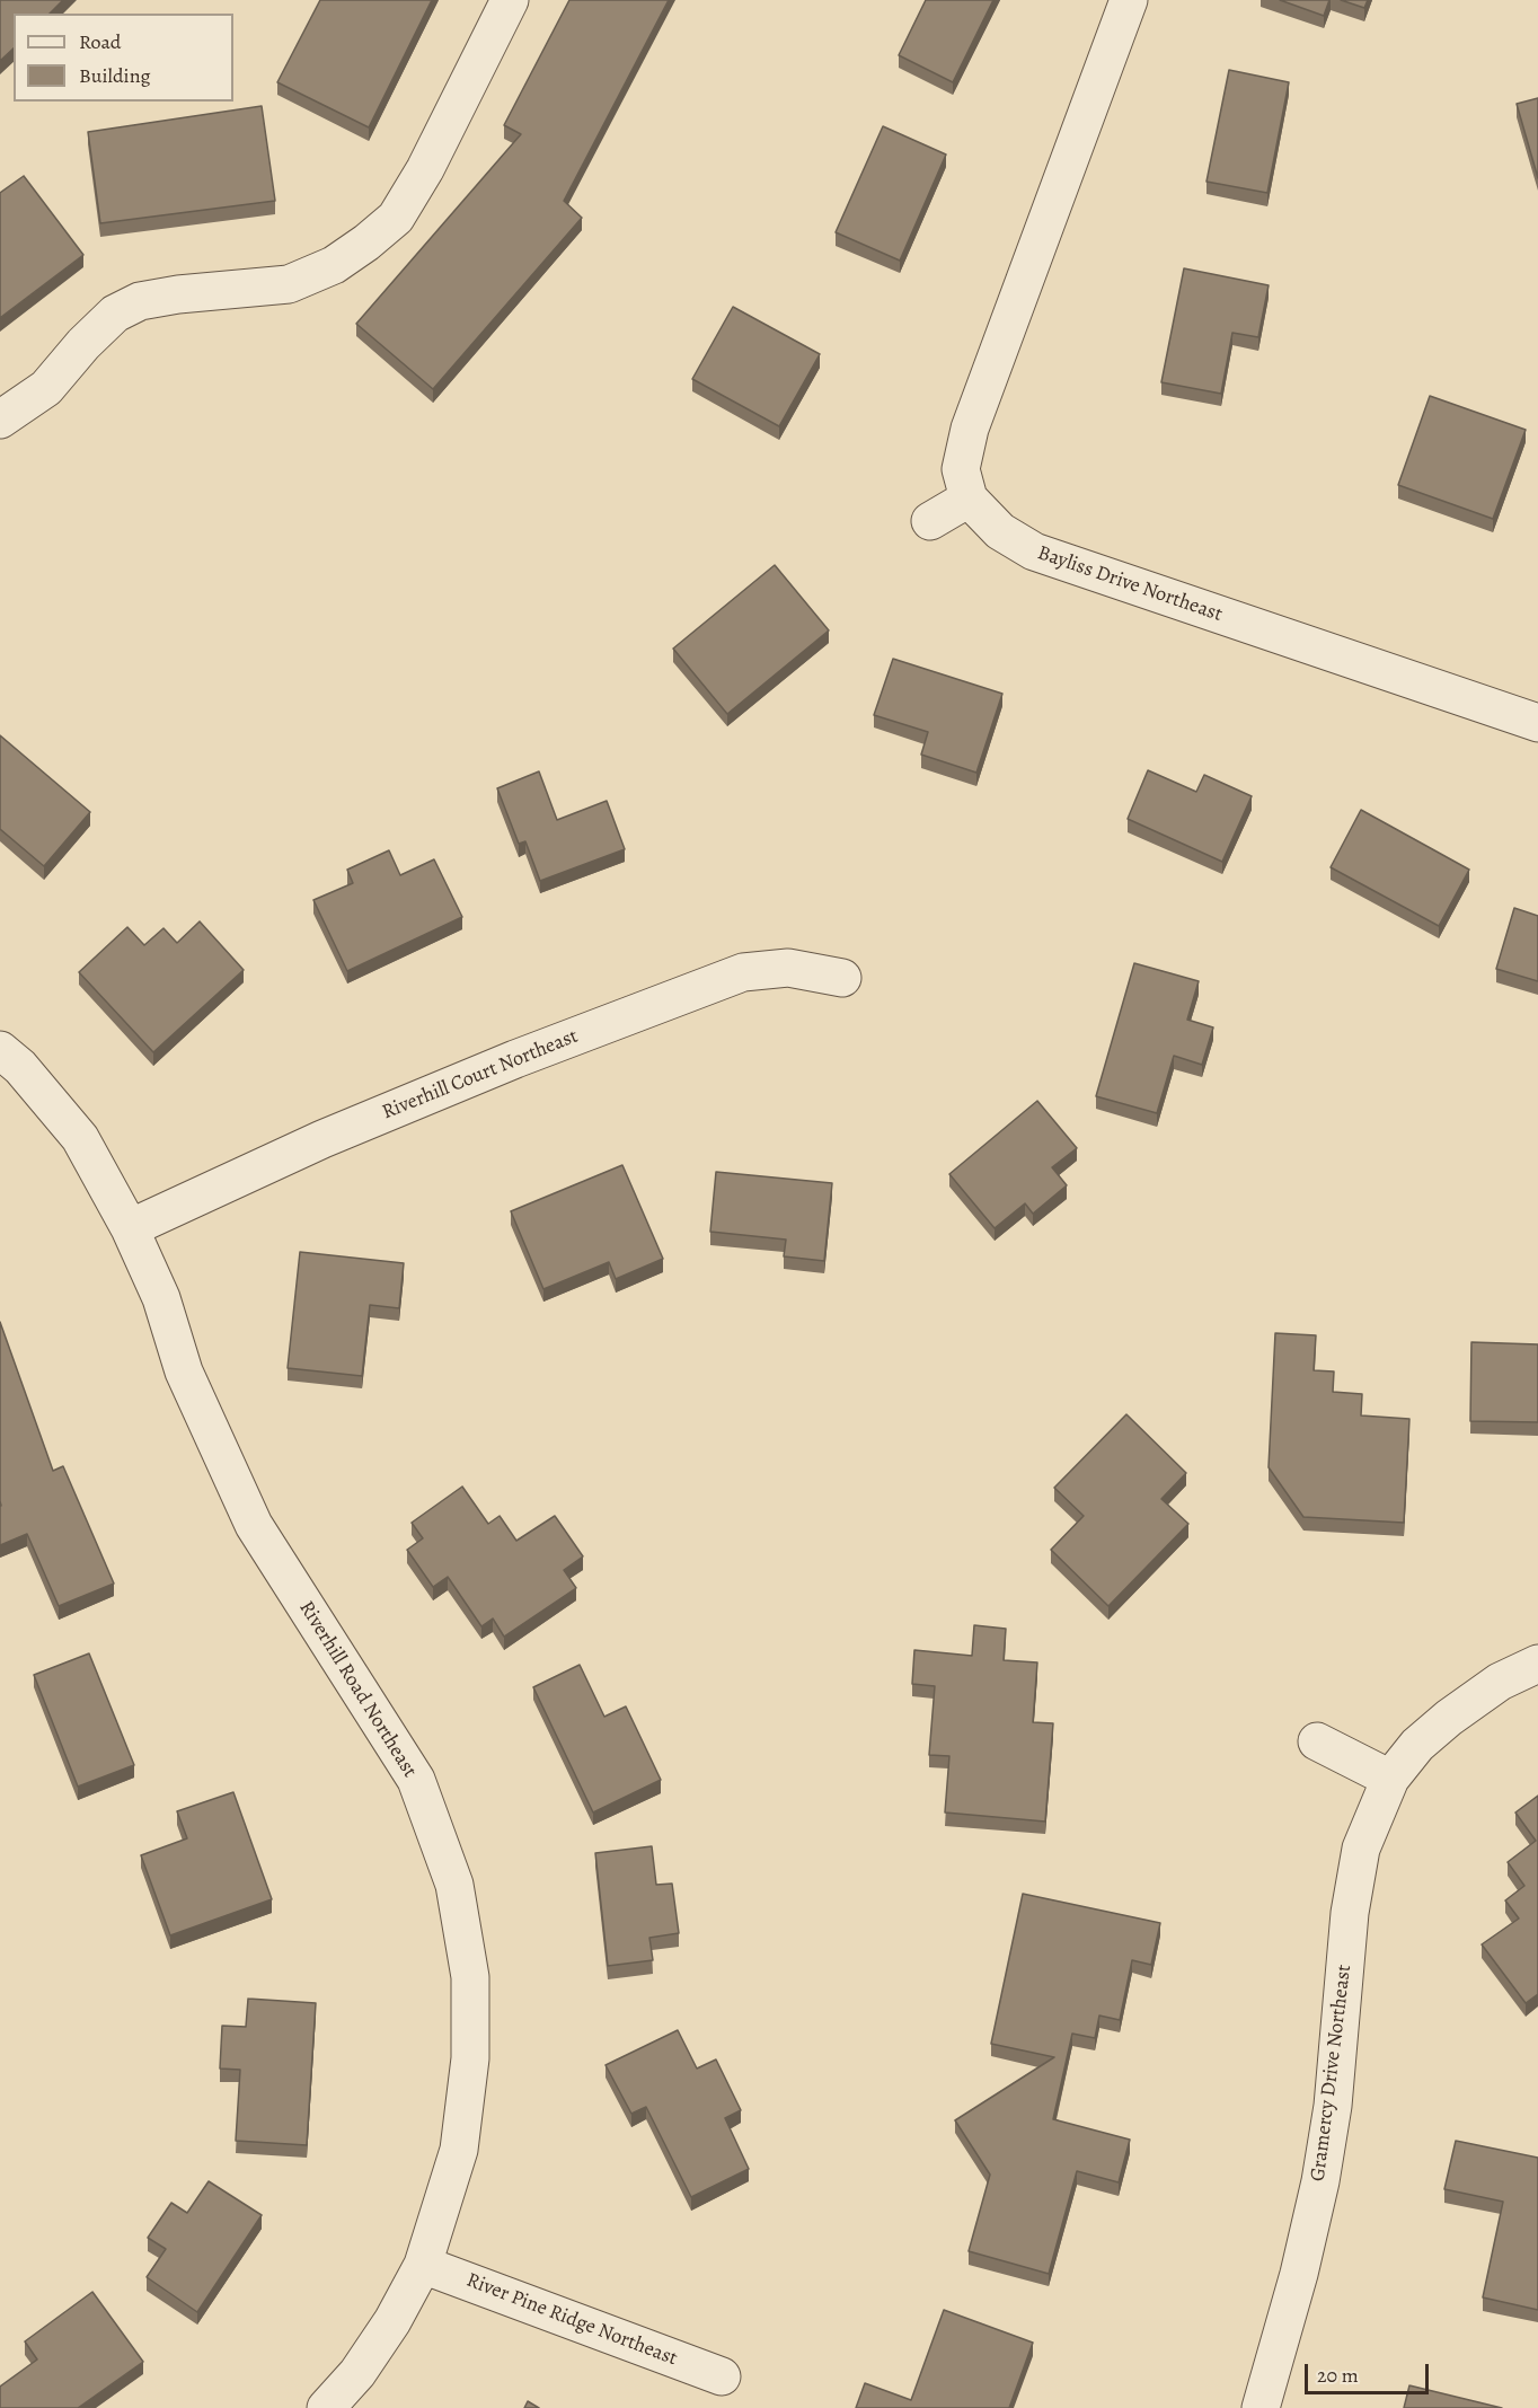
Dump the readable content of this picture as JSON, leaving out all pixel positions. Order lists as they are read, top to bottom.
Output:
{
  "streets": {
    "street": [
      "Bayliss Drive Northeast",
      "Riverhill Court Northeast",
      "Riverhill Road Northeast",
      "Gramercy Drive Northeast",
      "River Pine Ridge Northeast"
    ]
  },
  "crossings": [
    ["Riverhill Court Northeast", "Riverhill Road Northeast"],
    ["Riverhill Road Northeast", "River Pine Ridge Northeast"]
  ],
  "legend": ["Road", "Building"],
  "scale_bar": "20 m"
}
